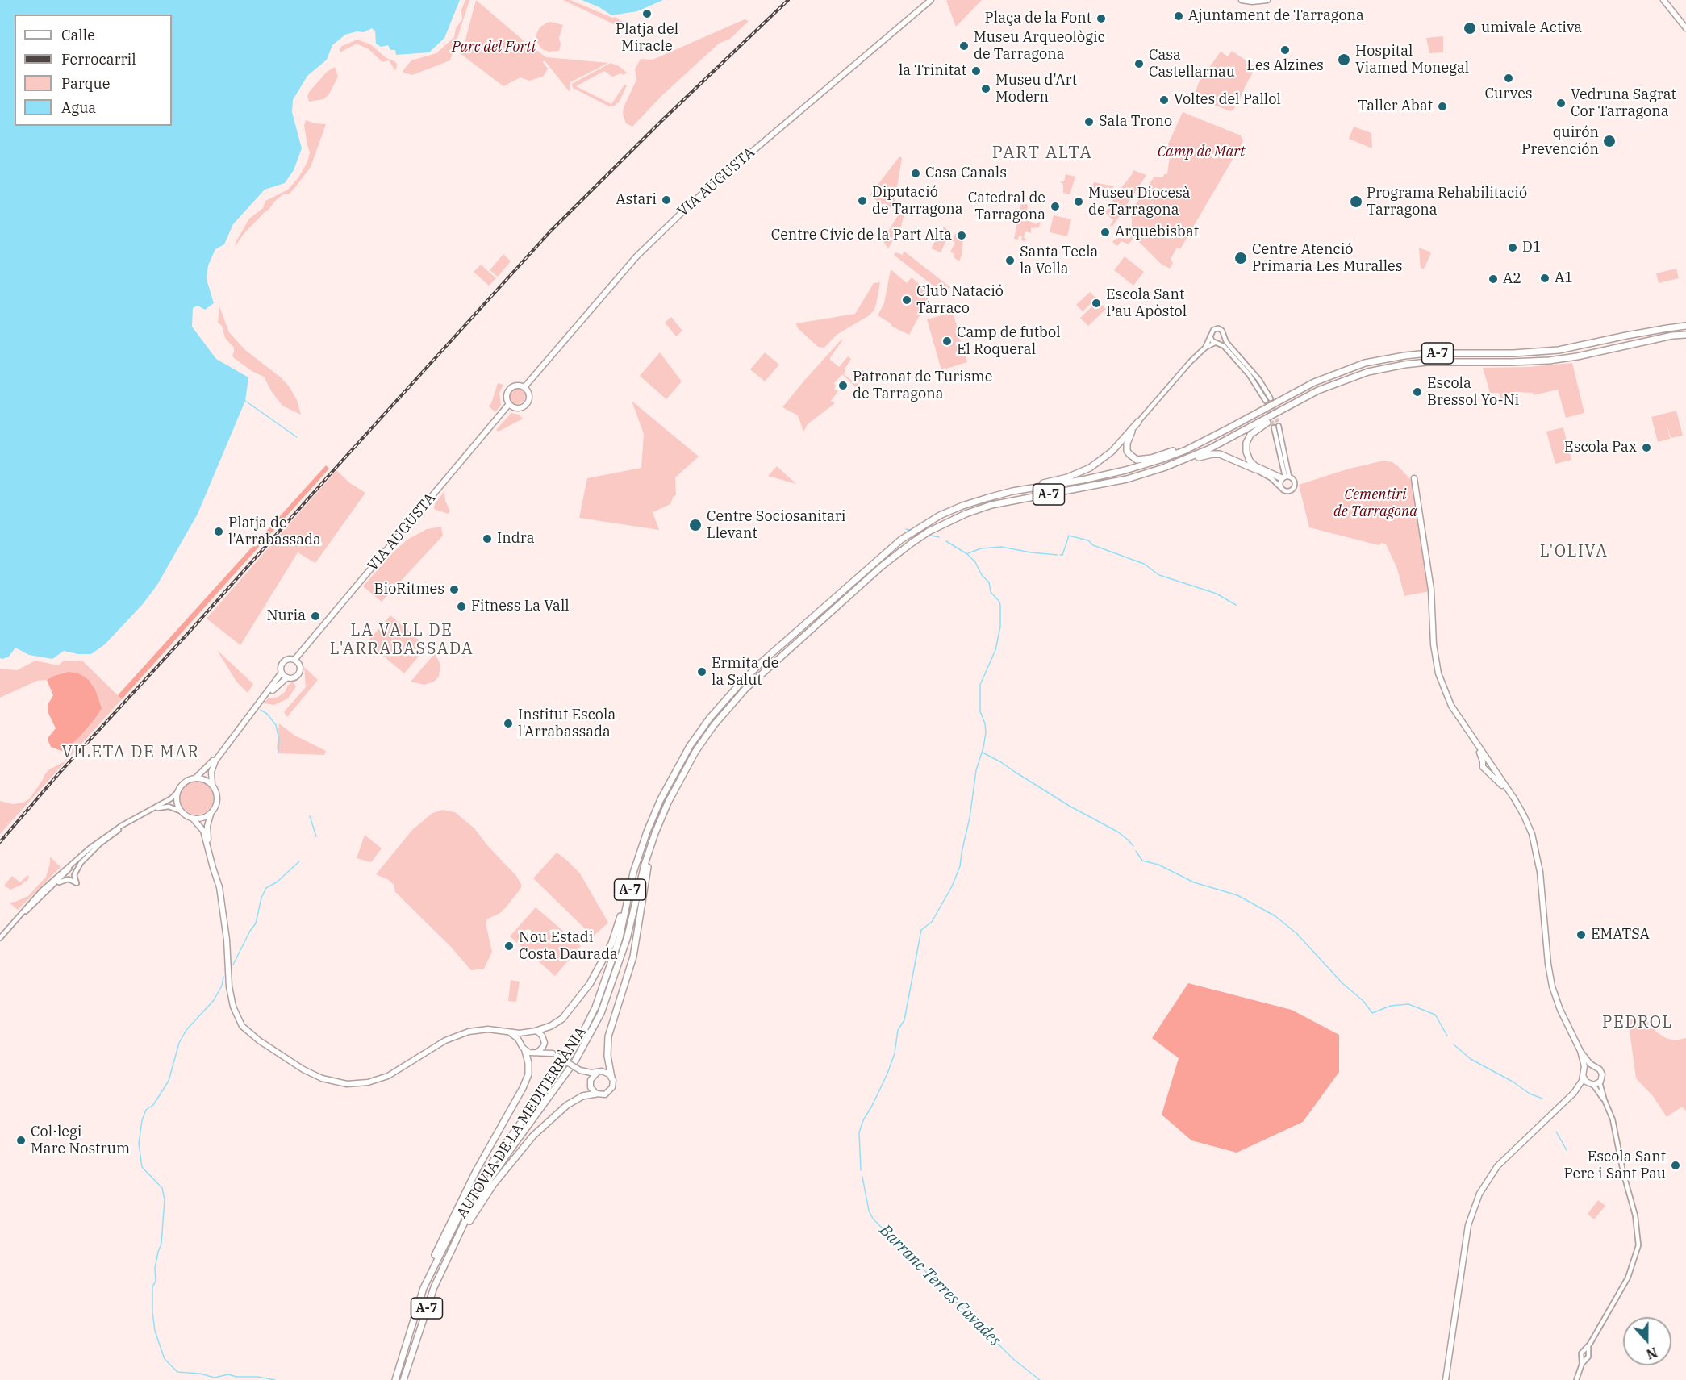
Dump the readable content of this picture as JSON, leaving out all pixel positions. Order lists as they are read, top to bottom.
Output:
{
  "streets": {
    "highway": ["A-7", "AUTOVIA DE LA MEDITERRÀNIA"],
    "main road": ["VIA AUGUSTA"]
  },
  "districts": [
    "PART ALTA",
    "L'OLIVA",
    "LA VALL DE L'ARRABASSADA",
    "VILETA DE MAR",
    "PEDROL"
  ],
  "water": ["Barranc Terres Cavades"],
  "parks": ["Parc del Fortí", "Camp de Mart", "Cementiri de Tarragona"],
  "places": [
    "Platja del Miracle",
    "Ajuntament de Tarragona",
    "Plaça de la Font",
    "umivale Activa",
    "Museu Arqueològic de Tarragona",
    "Les Alzines",
    "Hospital Viamed Monegal",
    "Casa Castellarnau",
    "la Trinitat",
    "Curves",
    "Museu d'Art Modern",
    "Voltes del Pallol",
    "Vedruna Sagrat Cor Tarragona",
    "Taller Abat",
    "Sala Trono",
    "quirón Prevención",
    "Casa Canals",
    "Astari",
    "Diputació de Tarragona",
    "Museu Diocesà de Tarragona",
    "Programa Rehabilitació Tarragona",
    "Catedral de Tarragona",
    "Arquebisbat",
    "Centre Cívic de la Part Alta",
    "D1",
    "Centre Atenció Primaria Les Muralles",
    "Santa Tecla la Vella",
    "A1",
    "A2",
    "Club Natació Tàrraco",
    "Escola Sant Pau Apòstol",
    "Camp de futbol El Roqueral",
    "Patronat de Turisme de Tarragona",
    "Escola Bressol Yo-Ni",
    "Escola Pax",
    "Centre Sociosanitari Llevant",
    "Platja de l'Arrabassada",
    "Indra",
    "BioRitmes",
    "Fitness La Vall",
    "Nuria",
    "Ermita de la Salut",
    "Institut Escola l'Arrabassada",
    "EMATSA",
    "Nou Estadi Costa Daurada",
    "Col·legi Mare Nostrum",
    "Escola Sant Pere i Sant Pau"
  ],
  "legend": [
    "Calle",
    "Ferrocarril",
    "Parque",
    "Agua"
  ],
  "north": "bottom"
}
